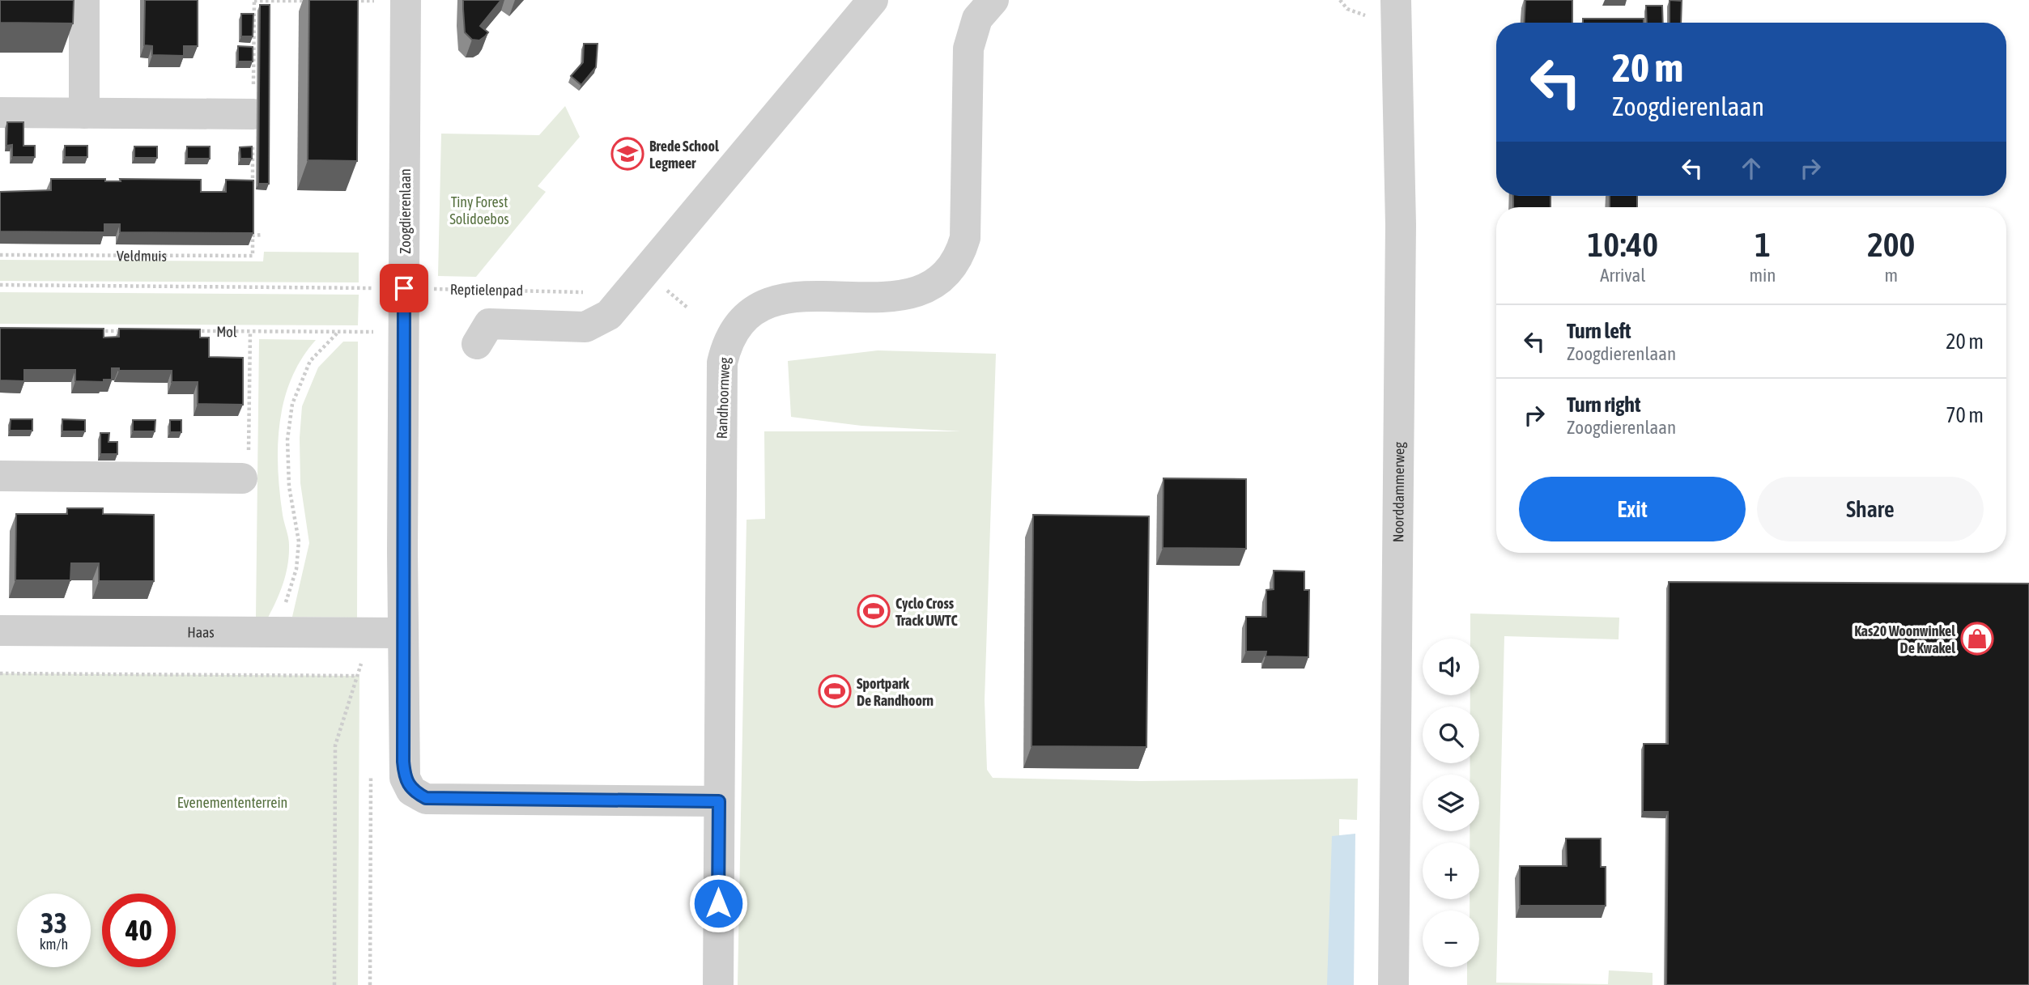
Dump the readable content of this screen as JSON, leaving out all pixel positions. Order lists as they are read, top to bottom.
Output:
{
  "streets": {
    "street": [
      "Zoogdierenlaan",
      "Randhoornweg",
      "Noorddammerweg",
      "Haas"
    ],
    "path": ["Veldmuis", "Reptielenpad", "Mol"]
  },
  "crossings": [
    ["Zoogdierenlaan", "Reptielenpad"],
    ["Zoogdierenlaan", "Randhoornweg"],
    ["Zoogdierenlaan", "Haas"]
  ],
  "parks": ["Tiny Forest Solidoebos", "Evenemententerrein"],
  "places": {
    "school or university": ["Brede School Legmeer"],
    "sports": ["Cyclo Cross Track UWTC", "Sportpark De Randhoorn"],
    "shop": ["Kas20 Woonwinkel De Kwakel"]
  },
  "page": {
    "turn": ["20 m", "Zoogdierenlaan"],
    "eta": [
      "10:40",
      "Arrival",
      "1",
      "min",
      "200",
      "m"
    ],
    "list": [
      {
        "name": "Turn left",
        "note": "Zoogdierenlaan",
        "value": "20 m"
      },
      {
        "name": "Turn right",
        "note": "Zoogdierenlaan",
        "value": "70 m"
      }
    ],
    "buttons": ["Exit", "Share"],
    "map_buttons": ["+", "−"],
    "speed": "33 km/h",
    "limit": "40"
  }
}
